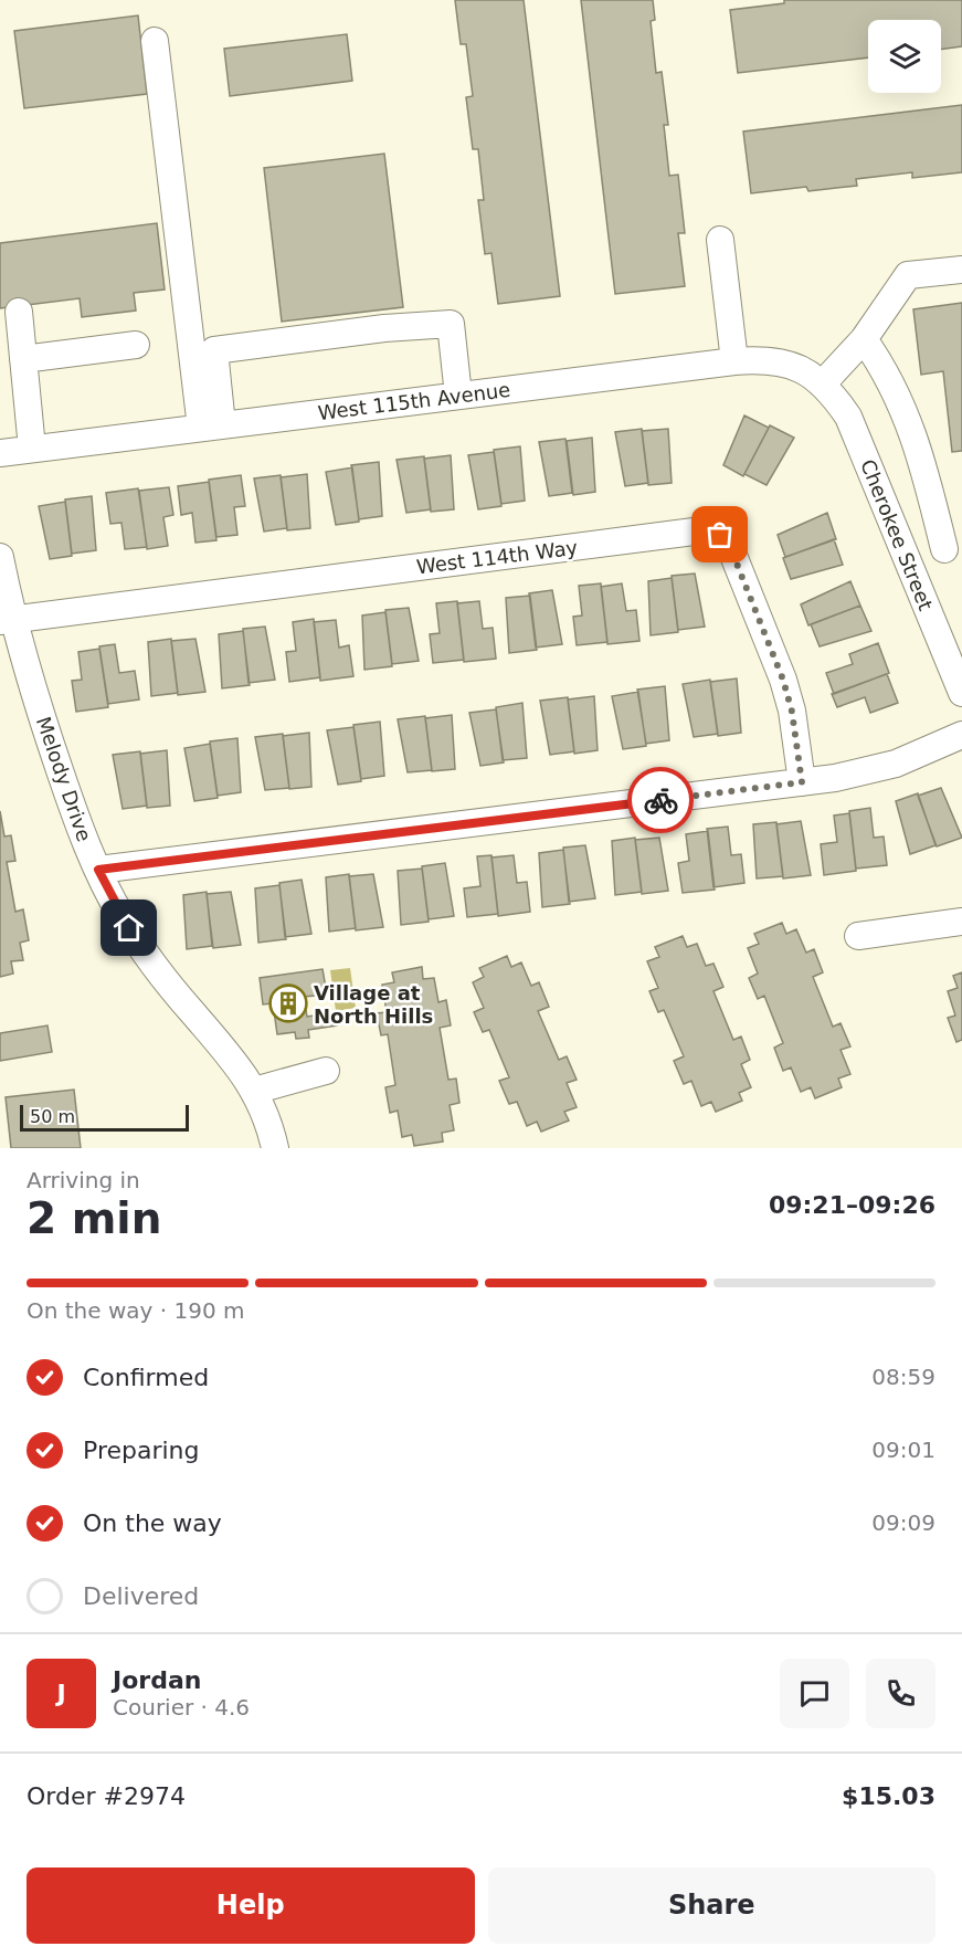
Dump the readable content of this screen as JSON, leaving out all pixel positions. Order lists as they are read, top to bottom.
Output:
{
  "streets": {
    "street": [
      "West 115th Avenue",
      "Cherokee Street",
      "West 114th Way",
      "Melody Drive"
    ]
  },
  "crossings": [
    ["West 115th Avenue", "Cherokee Street"],
    ["West 114th Way", "Melody Drive"]
  ],
  "places": {
    "building": ["Village at North Hills"]
  },
  "scale_bar": "50 m",
  "page": {
    "scale": "50 m",
    "heading": ["2 min", "Arriving in", "09:21–09:26"],
    "panel": [
      "Jordan",
      "Courier · 4.6",
      "Order #2974",
      "$15.03"
    ],
    "bar": "On the way · 190 m",
    "list": [
      ["Confirmed", "08:59"],
      ["Preparing", "09:01"],
      ["On the way", "09:09"],
      "Delivered"
    ],
    "round": "J",
    "buttons": ["Help", "Share"]
  }
}
